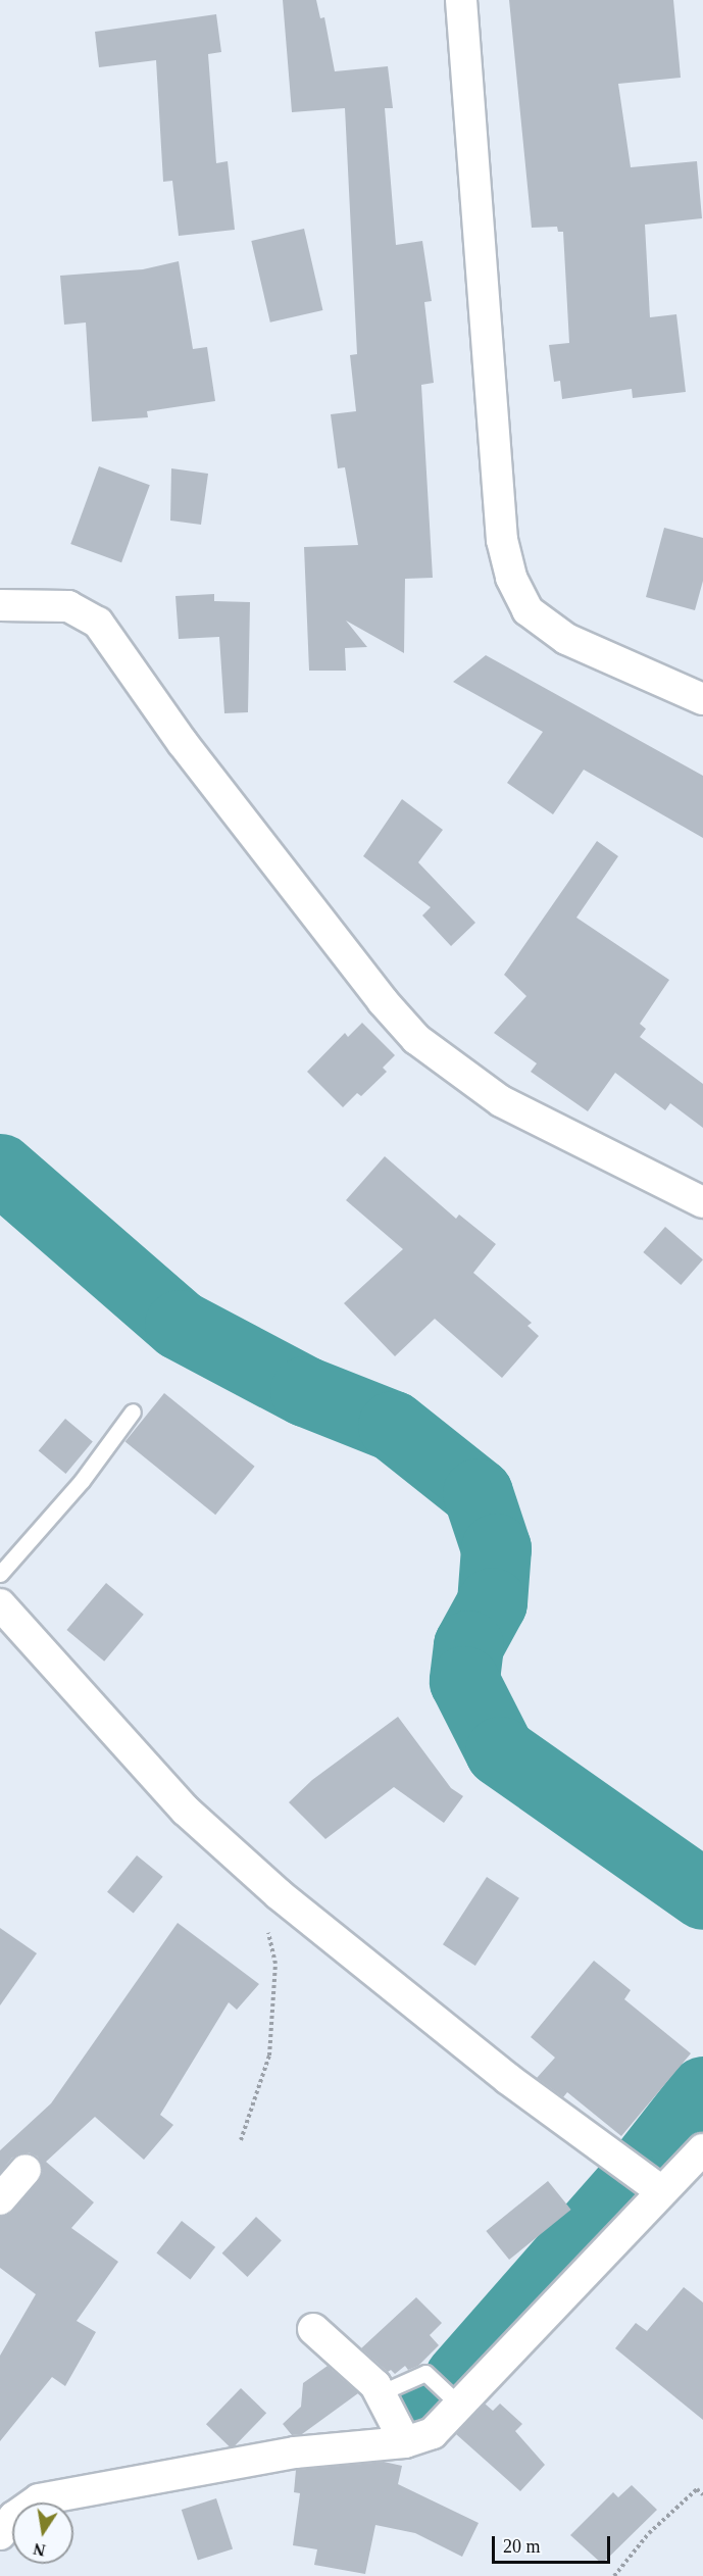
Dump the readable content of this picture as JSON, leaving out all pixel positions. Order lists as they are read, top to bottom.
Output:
{
  "scale_bar": "20 m",
  "north": "bottom"
}
